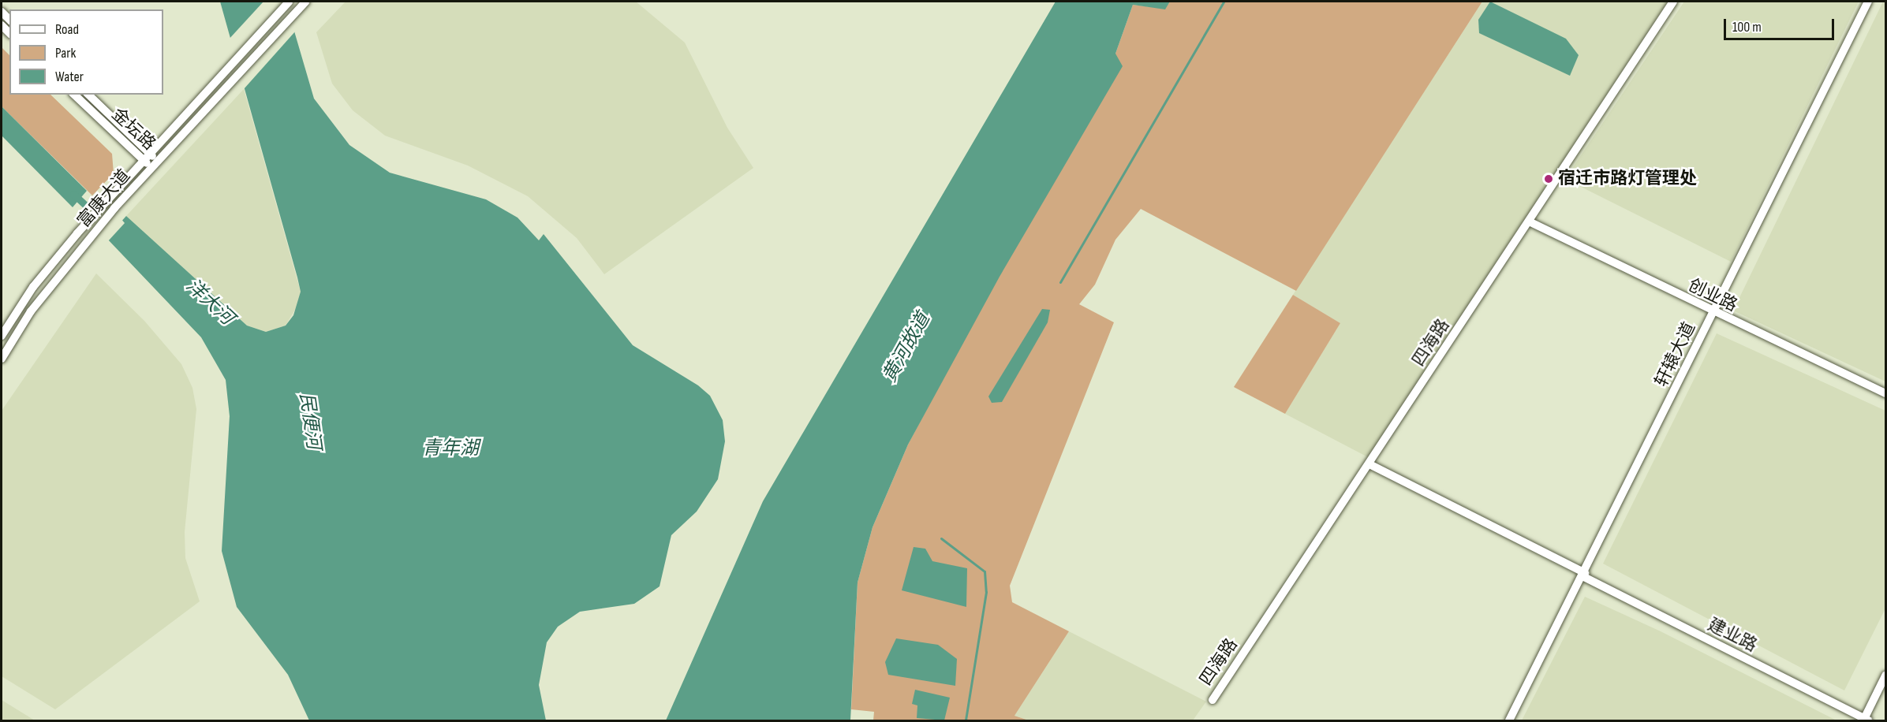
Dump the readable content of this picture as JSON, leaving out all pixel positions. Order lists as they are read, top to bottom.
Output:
{
  "streets": {
    "street": [
      "金坛路",
      "富康大道",
      "创业路",
      "四海路",
      "轩辕大道",
      "建业路"
    ]
  },
  "crossings": [
    ["金坛路", "富康大道"],
    ["创业路", "四海路"],
    ["创业路", "轩辕大道"],
    ["四海路", "建业路"],
    ["轩辕大道", "建业路"]
  ],
  "water": [
    "洋大河",
    "黄河故道",
    "民便河",
    "青年湖"
  ],
  "places": ["宿迁市路灯管理处"],
  "legend": ["Road", "Park", "Water"],
  "scale_bar": "100 m"
}
